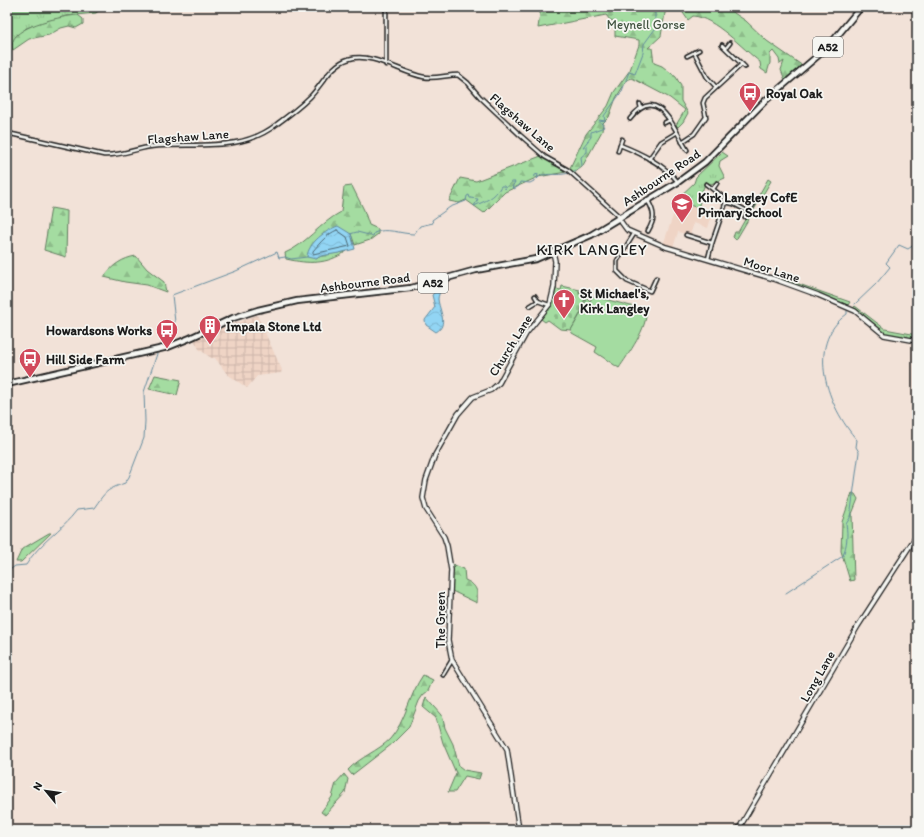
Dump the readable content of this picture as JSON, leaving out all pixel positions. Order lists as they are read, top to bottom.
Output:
{
  "streets": {
    "highway": ["A52", "Ashbourne Road"],
    "street": [
      "Flagshaw Lane",
      "Moor Lane",
      "Church Lane",
      "The Green",
      "Long Lane"
    ]
  },
  "crossings": [
    ["Flagshaw Lane", "Ashbourne Road"],
    ["Flagshaw Lane", "Moor Lane"],
    ["Ashbourne Road", "Moor Lane"],
    ["Ashbourne Road", "Church Lane"],
    ["Church Lane", "The Green"]
  ],
  "districts": ["KIRK LANGLEY"],
  "parks": ["Meynell Gorse"],
  "places": {
    "bus stop": ["Royal Oak", "Howardsons Works", "Hill Side Farm"],
    "school or university": ["Kirk Langley CofE Primary School"],
    "church": ["St Michael's, Kirk Langley"],
    "building": ["Impala Stone Ltd"]
  },
  "north": "top left"
}
